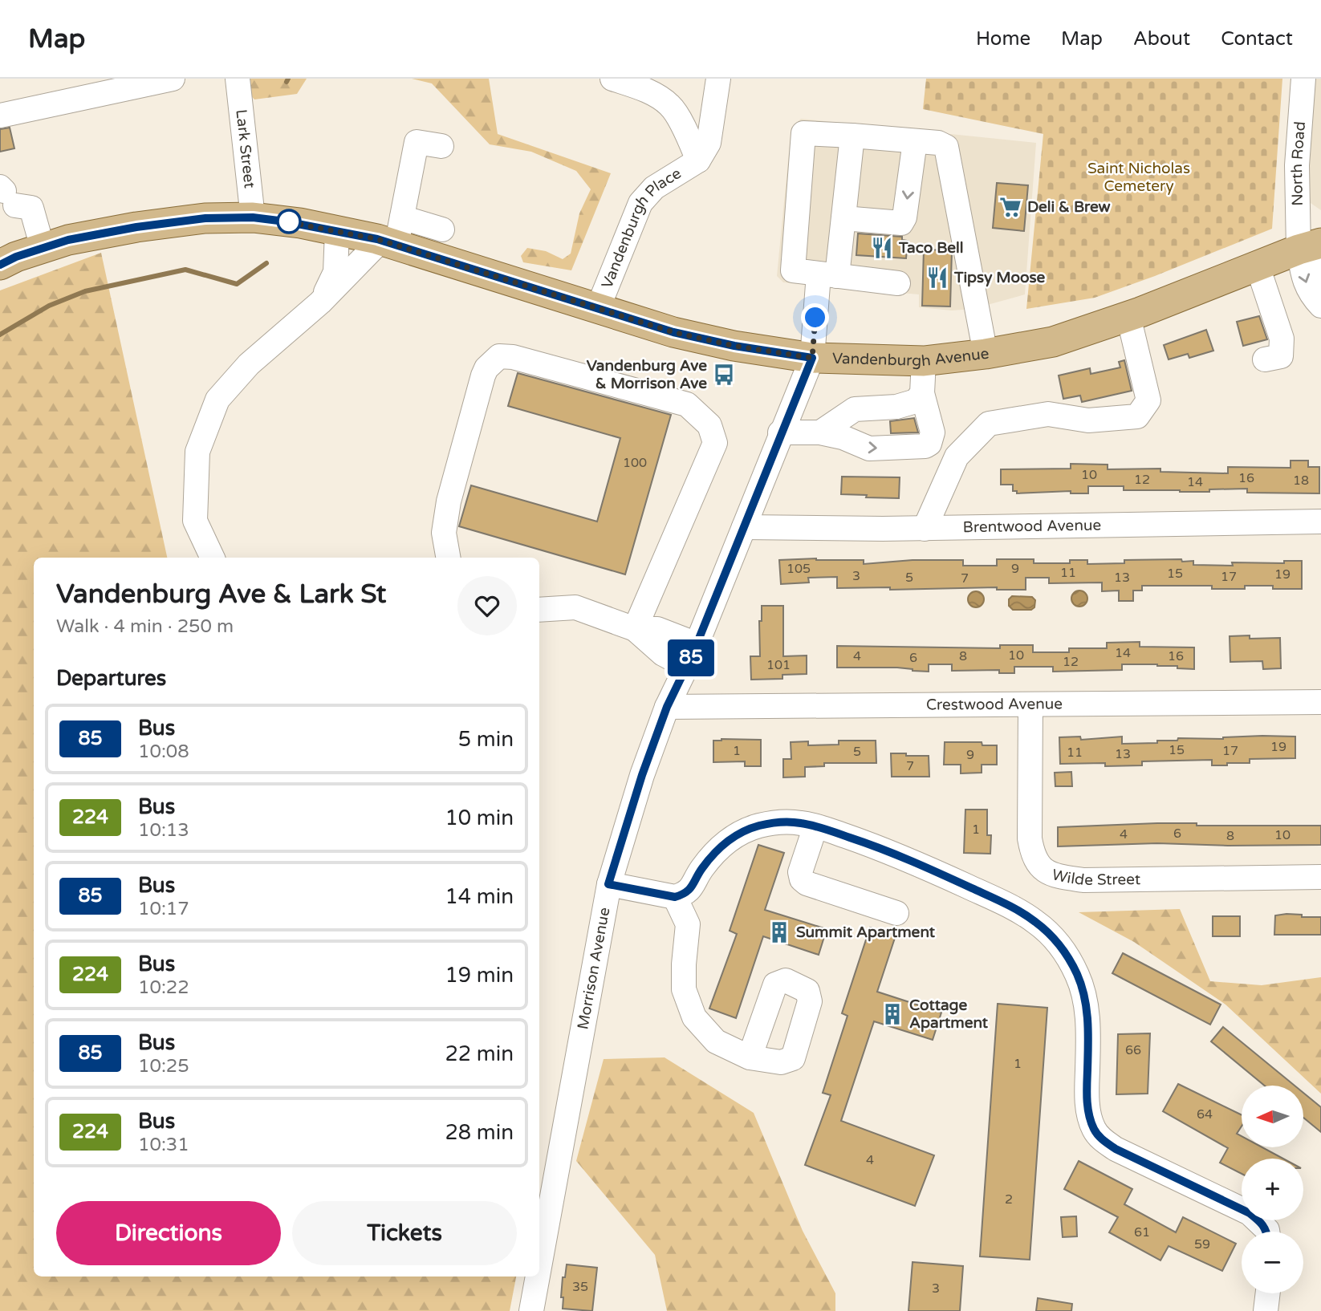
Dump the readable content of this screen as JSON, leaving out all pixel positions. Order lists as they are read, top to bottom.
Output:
{
  "streets": {
    "main road": ["Vandenburgh Avenue"],
    "street": [
      "Lark Street",
      "North Road",
      "Vandenburgh Place",
      "Brentwood Avenue",
      "Crestwood Avenue",
      "Wilde Street",
      "Morrison Avenue"
    ]
  },
  "crossings": [
    ["Lark Street", "Vandenburgh Avenue"],
    ["North Road", "Vandenburgh Avenue"],
    ["Vandenburgh Place", "Vandenburgh Avenue"],
    ["Vandenburgh Avenue", "Morrison Avenue"],
    ["Brentwood Avenue", "Morrison Avenue"],
    ["Crestwood Avenue", "Wilde Street"],
    ["Crestwood Avenue", "Morrison Avenue"]
  ],
  "parks": ["Saint Nicholas Cemetery"],
  "places": {
    "supermarket": ["Deli & Brew"],
    "restaurant": ["Taco Bell", "Tipsy Moose"],
    "bus stop": ["Vandenburg Ave & Morrison Ave"],
    "building": ["Summit Apartment", "Cottage Apartment"]
  },
  "lines": ["bus line 85"],
  "house_numbers": [
    "100",
    "10",
    "16",
    "12",
    "18",
    "14",
    "105",
    "9",
    "11",
    "15",
    "19",
    "3",
    "17",
    "5",
    "13",
    "7",
    "14",
    "10",
    "4",
    "8",
    "16",
    "6",
    "12",
    "101",
    "19",
    "15",
    "1",
    "17",
    "5",
    "11",
    "13",
    "9",
    "7",
    "1",
    "6",
    "4",
    "10",
    "8",
    "66",
    "1",
    "64",
    "4",
    "2",
    "61",
    "59",
    "35",
    "3"
  ],
  "north": "left",
  "page": {
    "header": "Map",
    "nav": [
      "Home",
      "Map",
      "About",
      "Contact"
    ],
    "on_map": "85",
    "heading": [
      ["Vandenburg Ave & Lark St", "Walk · 4 min · 250 m"],
      "Departures"
    ],
    "list": [
      {
        "mark": "85",
        "name": "Bus",
        "note": "10:08",
        "value": "5 min"
      },
      {
        "mark": "224",
        "name": "Bus",
        "note": "10:13",
        "value": "10 min"
      },
      {
        "mark": "85",
        "name": "Bus",
        "note": "10:17",
        "value": "14 min"
      },
      {
        "mark": "224",
        "name": "Bus",
        "note": "10:22",
        "value": "19 min"
      },
      {
        "mark": "85",
        "name": "Bus",
        "note": "10:25",
        "value": "22 min"
      },
      {
        "mark": "224",
        "name": "Bus",
        "note": "10:31",
        "value": "28 min"
      }
    ],
    "map_buttons": ["+", "−"],
    "buttons": ["Directions", "Tickets"]
  }
}
